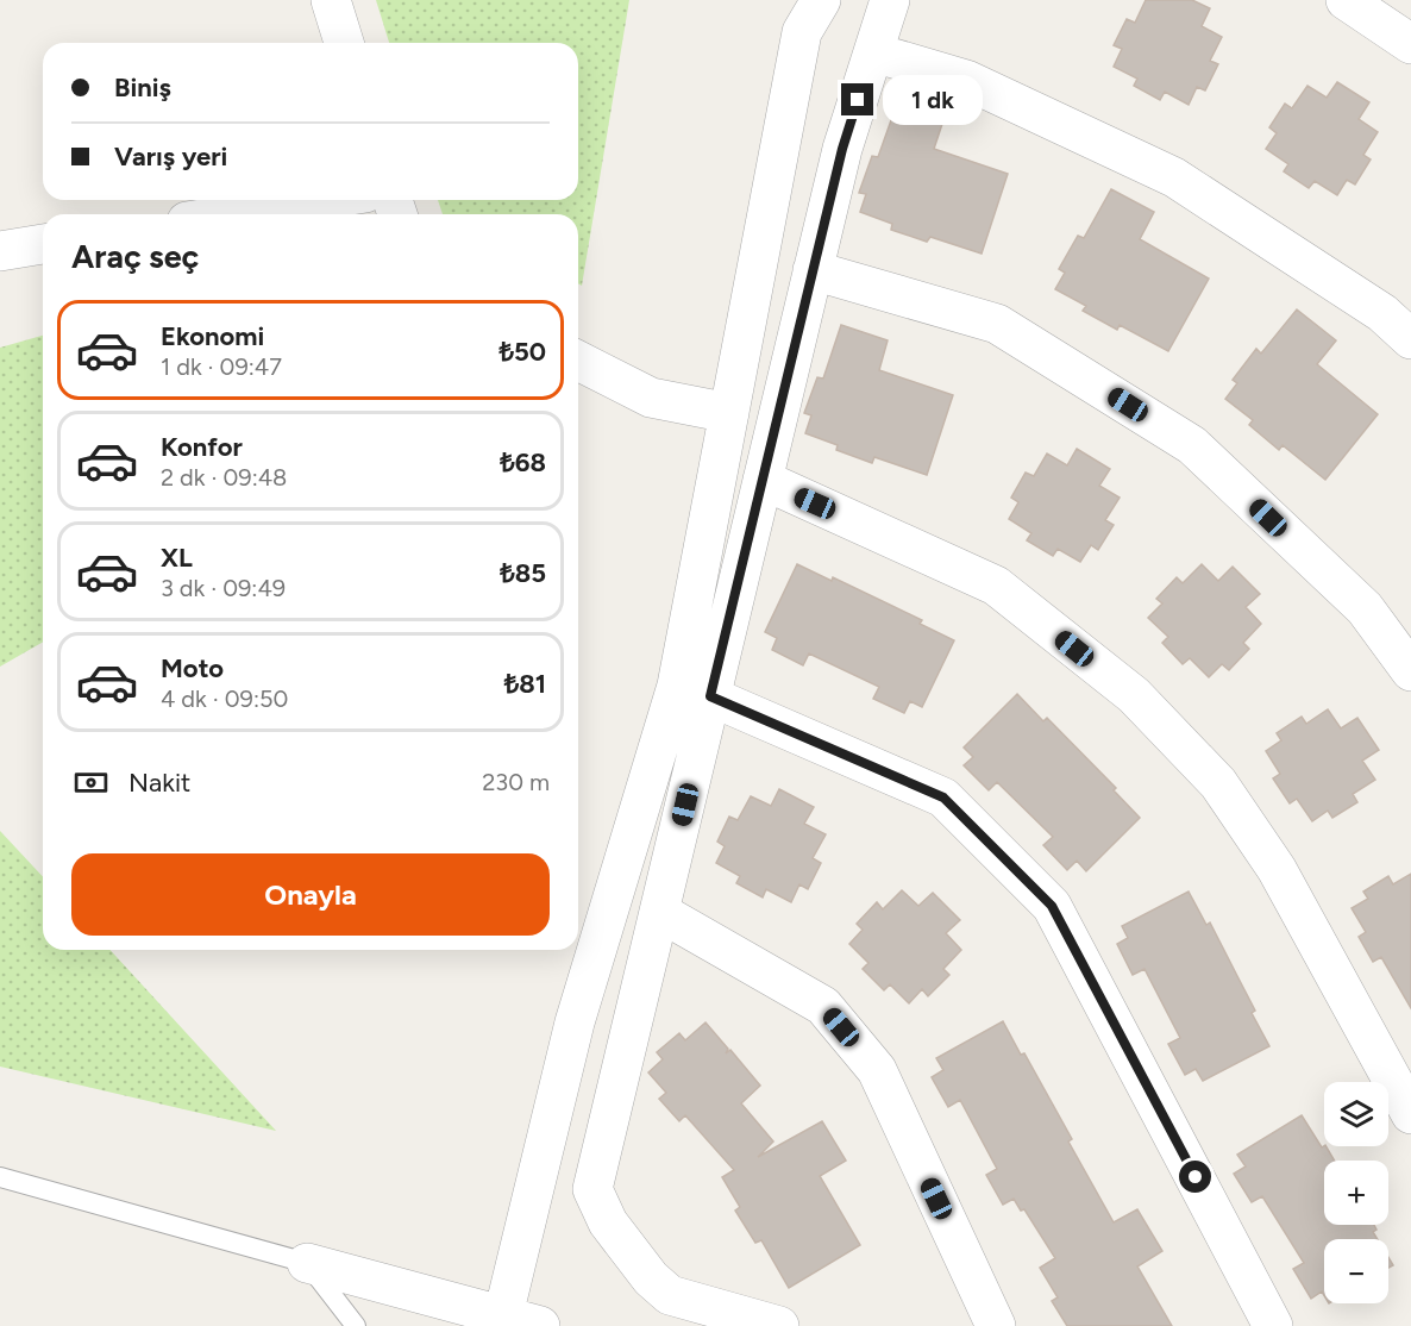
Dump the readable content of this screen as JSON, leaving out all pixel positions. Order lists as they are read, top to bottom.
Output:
{
  "page": {
    "banner": ["Biniş", "Varış yeri"],
    "bubble": "1 dk",
    "heading": "Araç seç",
    "list": [
      {
        "name": "Ekonomi",
        "note": "1 dk · 09:47",
        "value": "₺50"
      },
      {
        "name": "Konfor",
        "note": "2 dk · 09:48",
        "value": "₺68"
      },
      {
        "name": "XL",
        "note": "3 dk · 09:49",
        "value": "₺85"
      },
      {
        "name": "Moto",
        "note": "4 dk · 09:50",
        "value": "₺81"
      }
    ],
    "pay": ["Nakit", "230 m"],
    "buttons": "Onayla",
    "map_buttons": ["+", "−"]
  }
}
